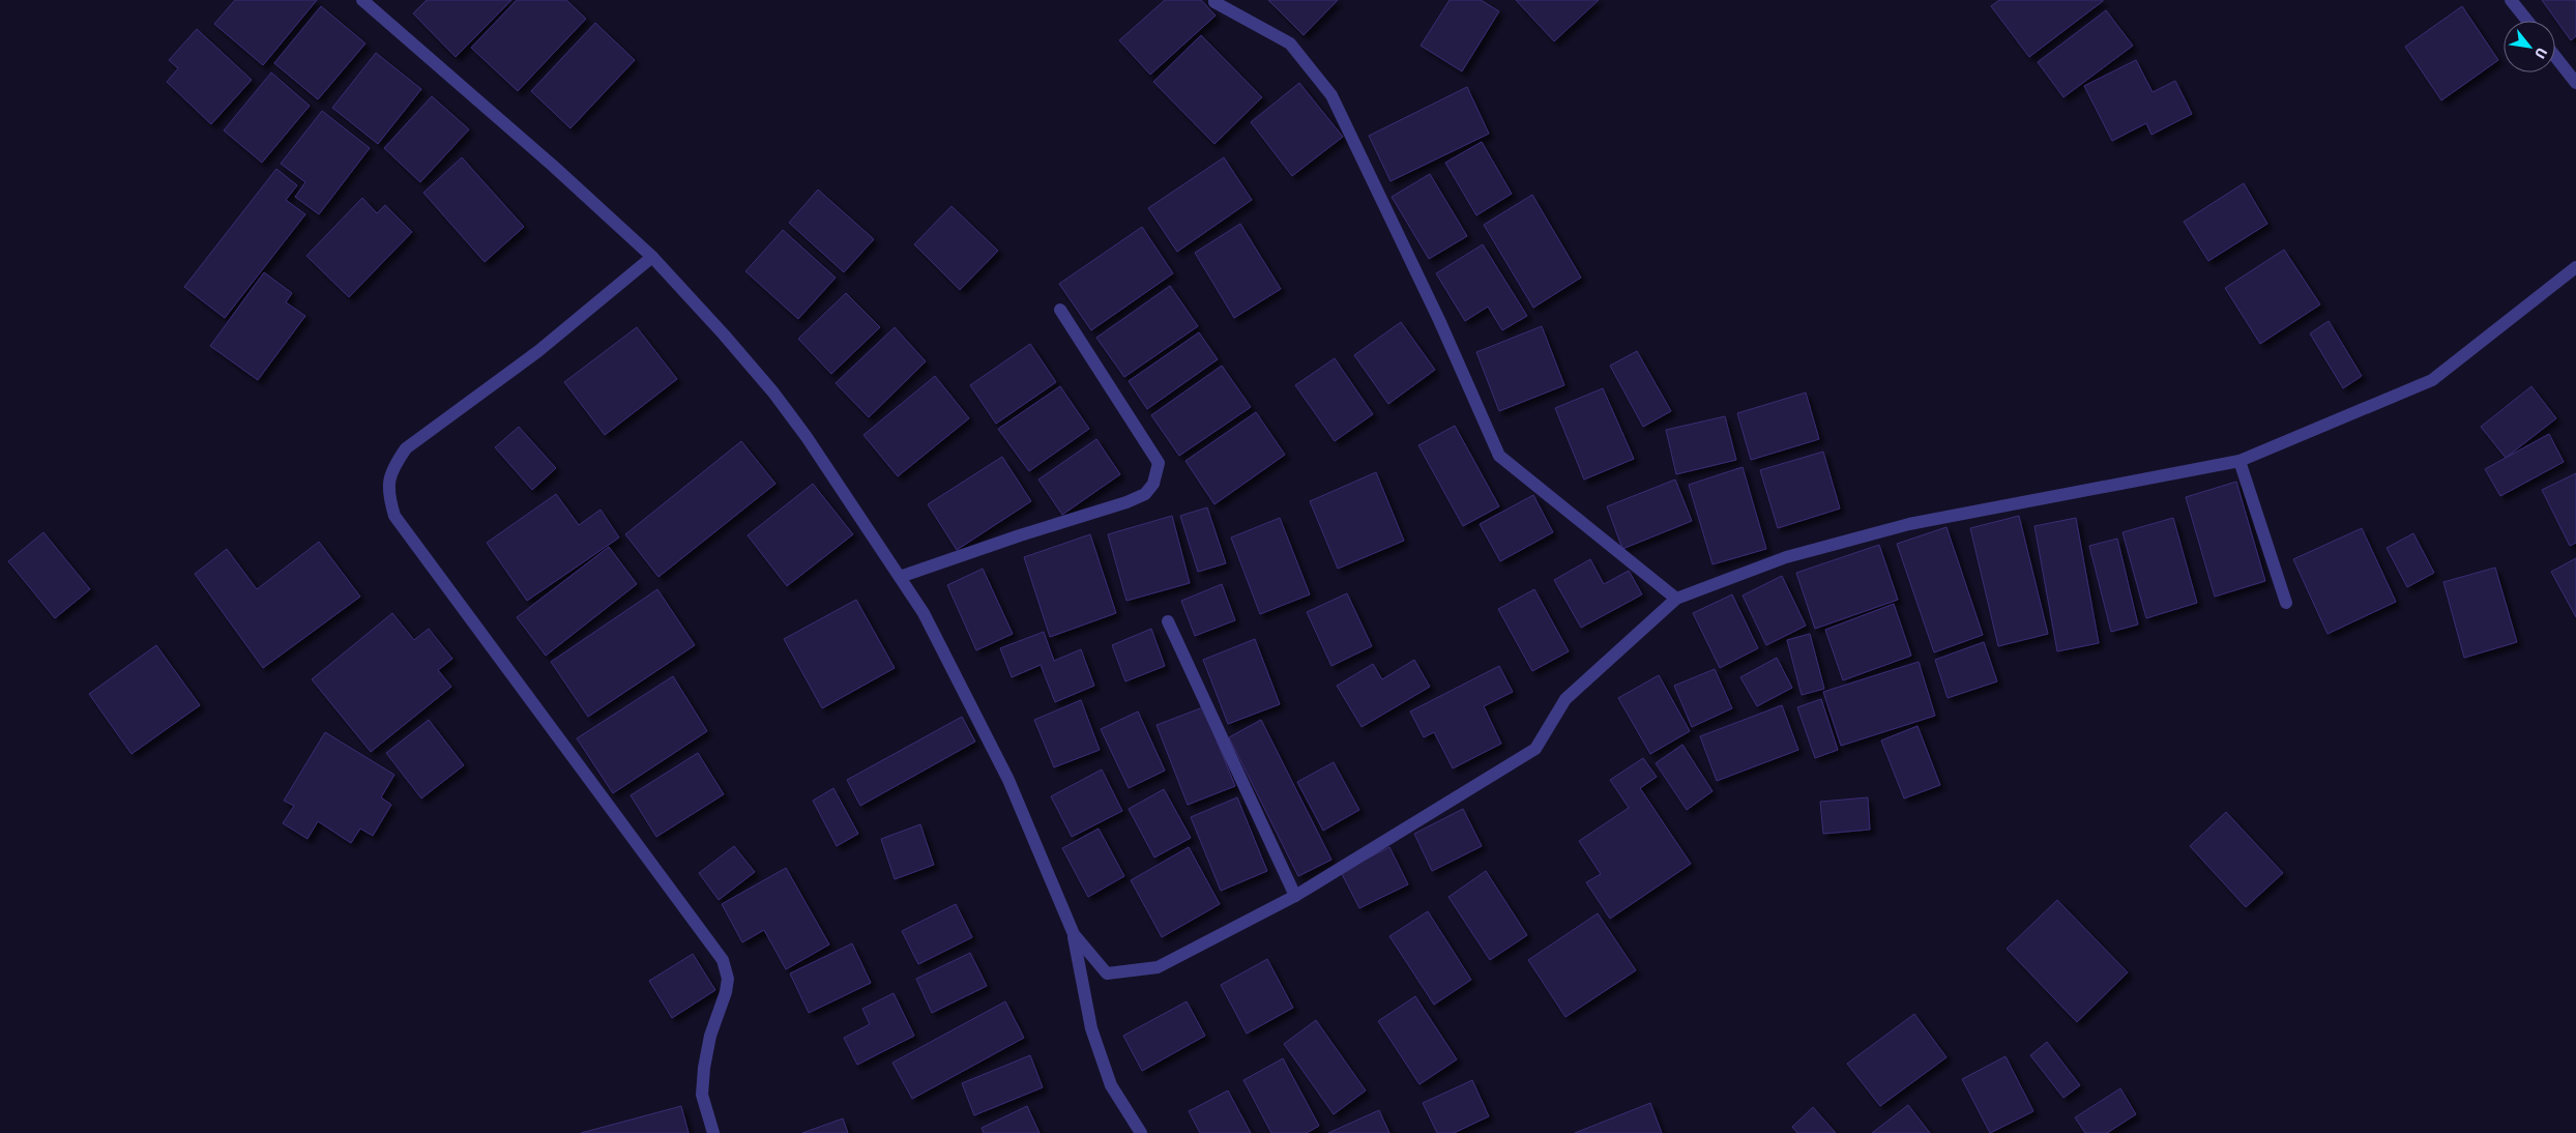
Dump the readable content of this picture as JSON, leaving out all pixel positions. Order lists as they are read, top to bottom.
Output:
{
  "north": "bottom right"
}
